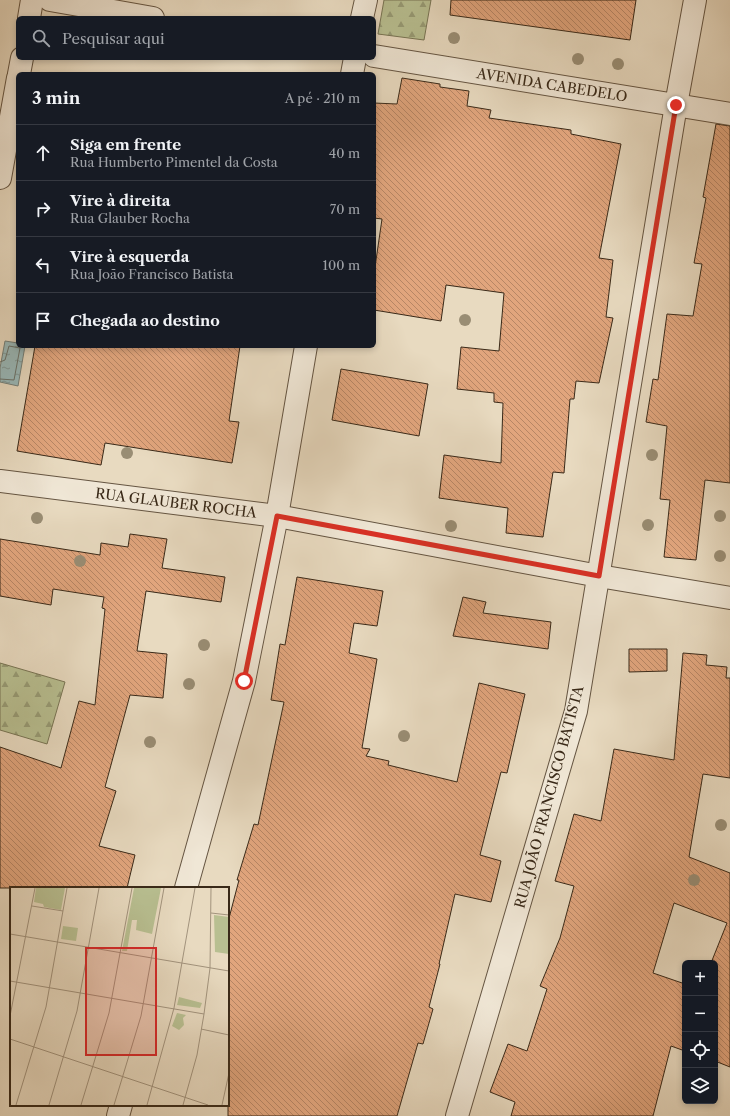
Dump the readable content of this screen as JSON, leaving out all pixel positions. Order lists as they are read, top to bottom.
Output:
{
  "streets": {
    "street": ["AVENIDA CABEDELO", "RUA GLAUBER ROCHA", "RUA JOÃO FRANCISCO BATISTA"]
  },
  "crossings": [
    ["AVENIDA CABEDELO", "RUA JOÃO FRANCISCO BATISTA"],
    ["RUA GLAUBER ROCHA", "RUA JOÃO FRANCISCO BATISTA"]
  ],
  "page": {
    "search": "Pesquisar aqui",
    "heading": ["3 min", "A pé · 210 m"],
    "list": [
      ["Siga em frente", "Rua Humberto Pimentel da Costa", "40 m"],
      ["Vire à direita", "Rua Glauber Rocha", "70 m"],
      ["Vire à esquerda", "Rua João Francisco Batista", "100 m"],
      "Chegada ao destino"
    ],
    "map_buttons": ["+", "−"]
  }
}
